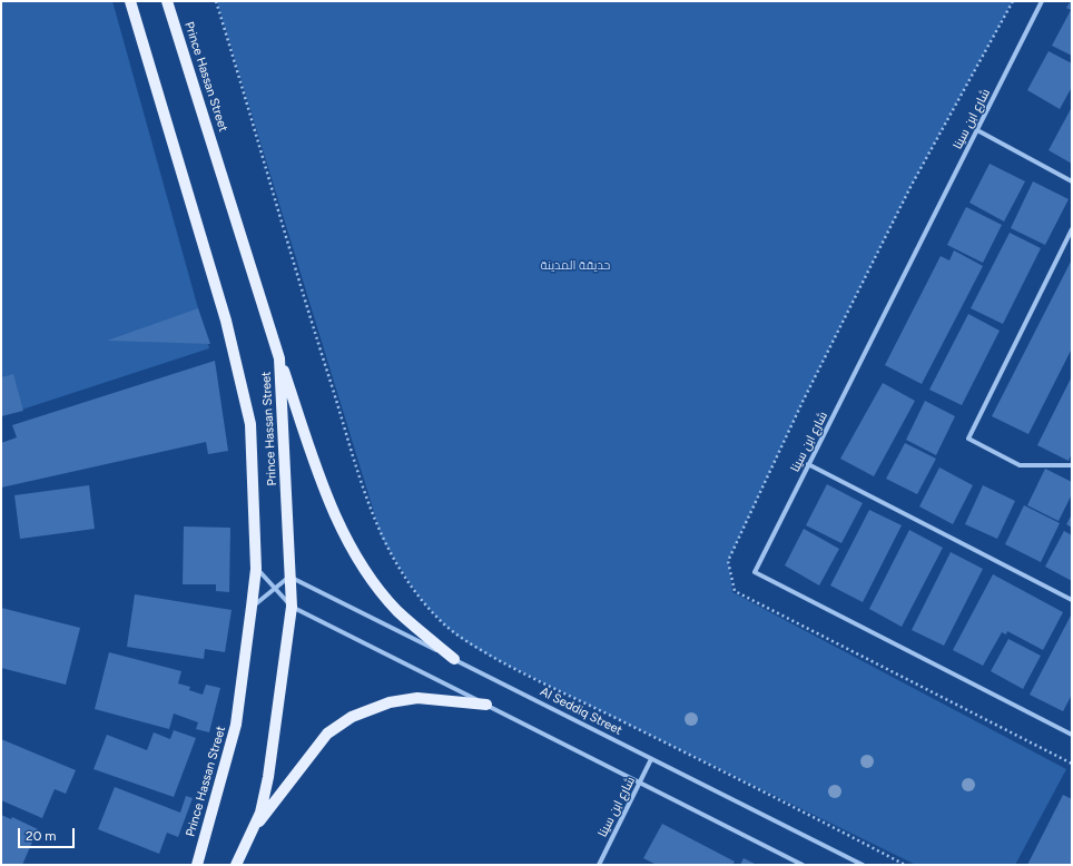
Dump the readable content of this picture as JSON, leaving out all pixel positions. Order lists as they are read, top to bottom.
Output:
{
  "streets": {
    "main road": ["Prince Hassan Street"],
    "street": ["شارع ابن سينا", "Al Seddiq Street"]
  },
  "crossings": [
    ["Prince Hassan Street", "Al Seddiq Street"],
    ["شارع ابن سينا", "Al Seddiq Street"]
  ],
  "parks": ["حديقة المدينة"],
  "scale_bar": "20 m"
}
